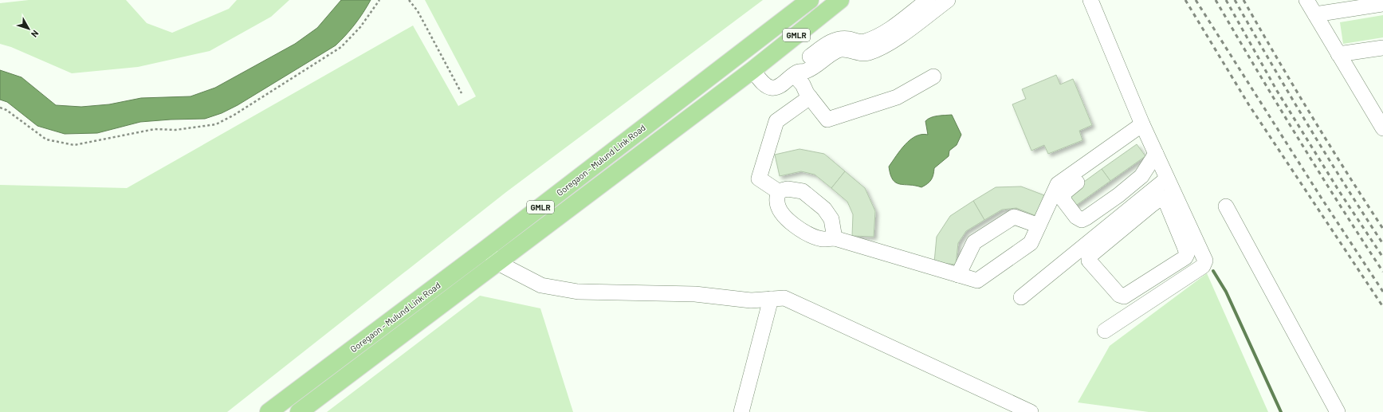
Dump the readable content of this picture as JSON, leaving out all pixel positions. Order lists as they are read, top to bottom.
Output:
{
  "streets": {
    "main road": ["GMLR", "Goregaon - Mulund Link Road"]
  },
  "north": "bottom right"
}
